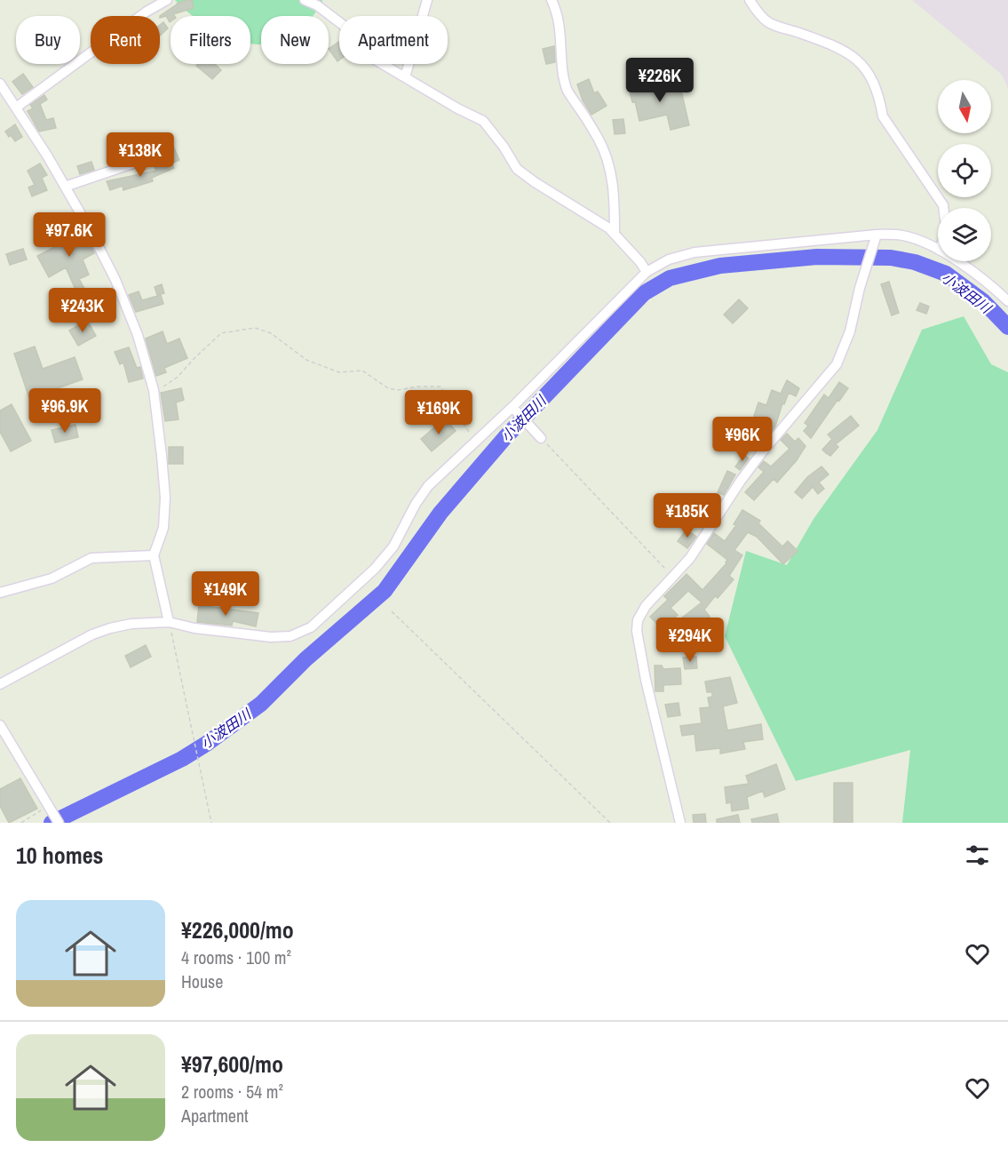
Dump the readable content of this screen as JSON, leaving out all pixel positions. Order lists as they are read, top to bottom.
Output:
{
  "water": ["小波田川"],
  "north": "bottom",
  "page": {
    "chip": [
      "Buy",
      "Rent",
      "Filters",
      "New",
      "Apartment"
    ],
    "price": [
      "¥226K",
      "¥138K",
      "¥97.6K",
      "¥243K",
      "¥96.9K",
      "¥169K",
      "¥96K",
      "¥185K",
      "¥149K",
      "¥294K"
    ],
    "heading": "10 homes",
    "list": [
      {
        "name": "¥226,000/mo",
        "note": "4 rooms · 100 m² · House"
      },
      {
        "name": "¥97,600/mo",
        "note": "2 rooms · 54 m² · Apartment"
      }
    ]
  }
}
